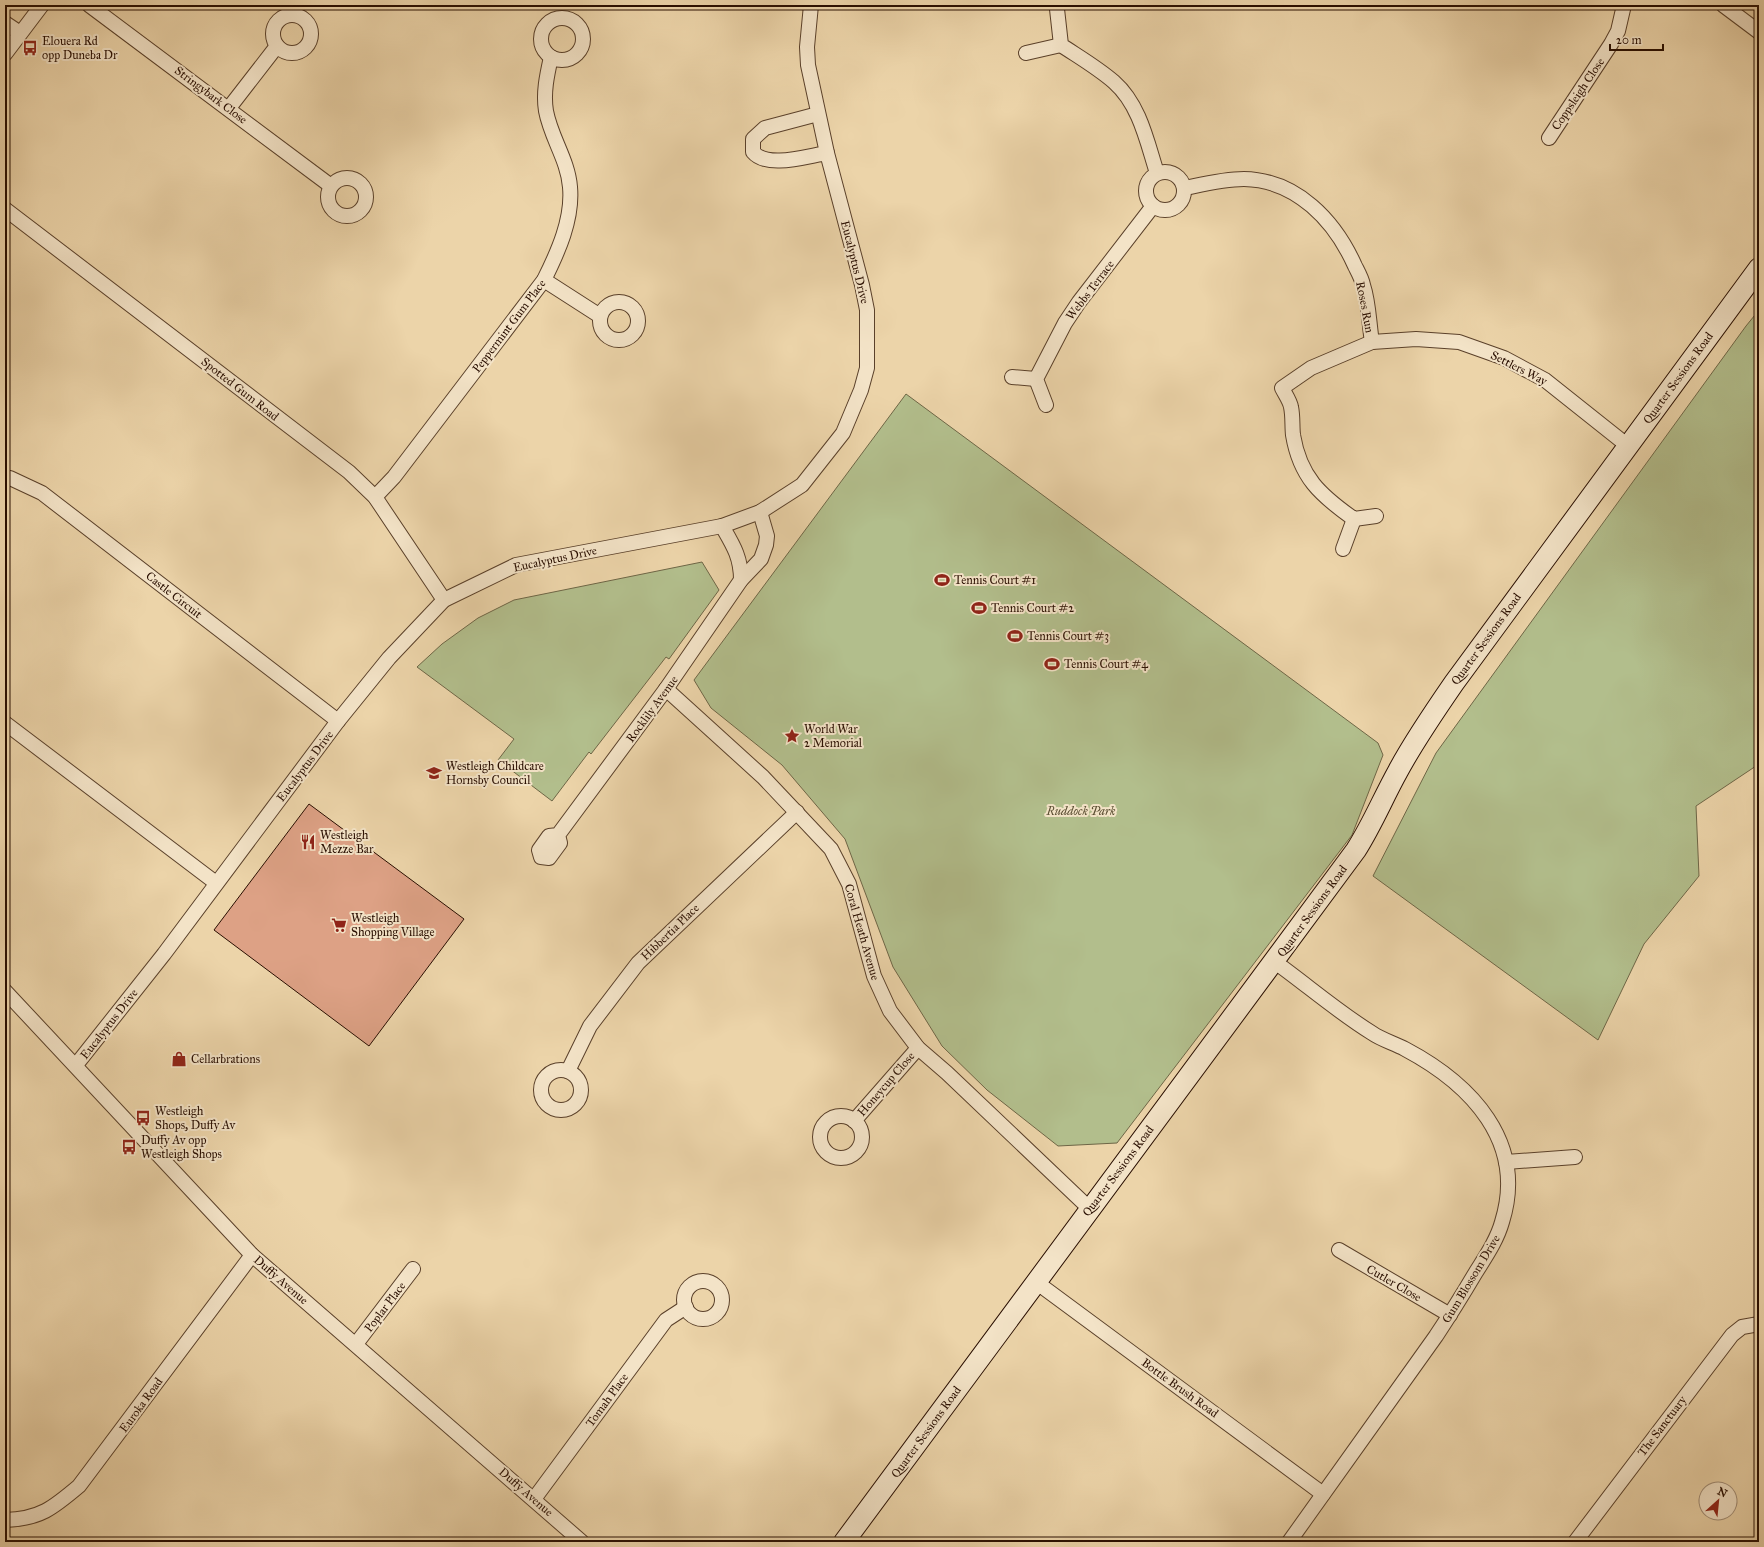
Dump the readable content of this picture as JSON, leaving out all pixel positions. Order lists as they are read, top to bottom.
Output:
{
  "streets": {
    "main road": ["Quarter Sessions Road"],
    "street": [
      "Coppsleigh Close",
      "Stringybark Close",
      "Eucalyptus Drive",
      "Webbs Terrace",
      "Roses Run",
      "Peppermint Gum Place",
      "Settlers Way",
      "Spotted Gum Road",
      "Castle Circuit",
      "Rocklily Avenue",
      "Hibbertia Place",
      "Coral Heath Avenue",
      "Honeycup Close",
      "Gum Blossom Drive",
      "Duffy Avenue",
      "Cutler Close",
      "Poplar Place",
      "Bottle Brush Road",
      "Tomah Place",
      "Euroka Road",
      "The Sanctuary"
    ]
  },
  "crossings": [
    ["Eucalyptus Drive", "Spotted Gum Road"],
    ["Eucalyptus Drive", "Castle Circuit"],
    ["Eucalyptus Drive", "Rocklily Avenue"],
    ["Eucalyptus Drive", "Duffy Avenue"],
    ["Webbs Terrace", "Roses Run"],
    ["Roses Run", "Settlers Way"],
    ["Peppermint Gum Place", "Spotted Gum Road"],
    ["Settlers Way", "Quarter Sessions Road"],
    ["Quarter Sessions Road", "Coral Heath Avenue"],
    ["Quarter Sessions Road", "Gum Blossom Drive"],
    ["Quarter Sessions Road", "Bottle Brush Road"],
    ["Rocklily Avenue", "Coral Heath Avenue"],
    ["Hibbertia Place", "Coral Heath Avenue"],
    ["Coral Heath Avenue", "Honeycup Close"],
    ["Gum Blossom Drive", "Cutler Close"],
    ["Gum Blossom Drive", "Bottle Brush Road"],
    ["Duffy Avenue", "Poplar Place"],
    ["Duffy Avenue", "Tomah Place"],
    ["Duffy Avenue", "Euroka Road"]
  ],
  "parks": ["Ruddock Park"],
  "places": {
    "bus stop": ["Elouera Rd opp Duneba Dr", "Westleigh Shops, Duffy Av", "Duffy Av opp Westleigh Shops"],
    "sports": [
      "Tennis Court #1",
      "Tennis Court #2",
      "Tennis Court #3",
      "Tennis Court #4"
    ],
    "place": ["World War 2 Memorial"],
    "school or university": ["Westleigh Childcare Hornsby Council"],
    "restaurant": ["Westleigh Mezze Bar"],
    "supermarket": ["Westleigh Shopping Village"],
    "shop": ["Cellarbrations"]
  },
  "scale_bar": "20 m",
  "north": "top right"
}
